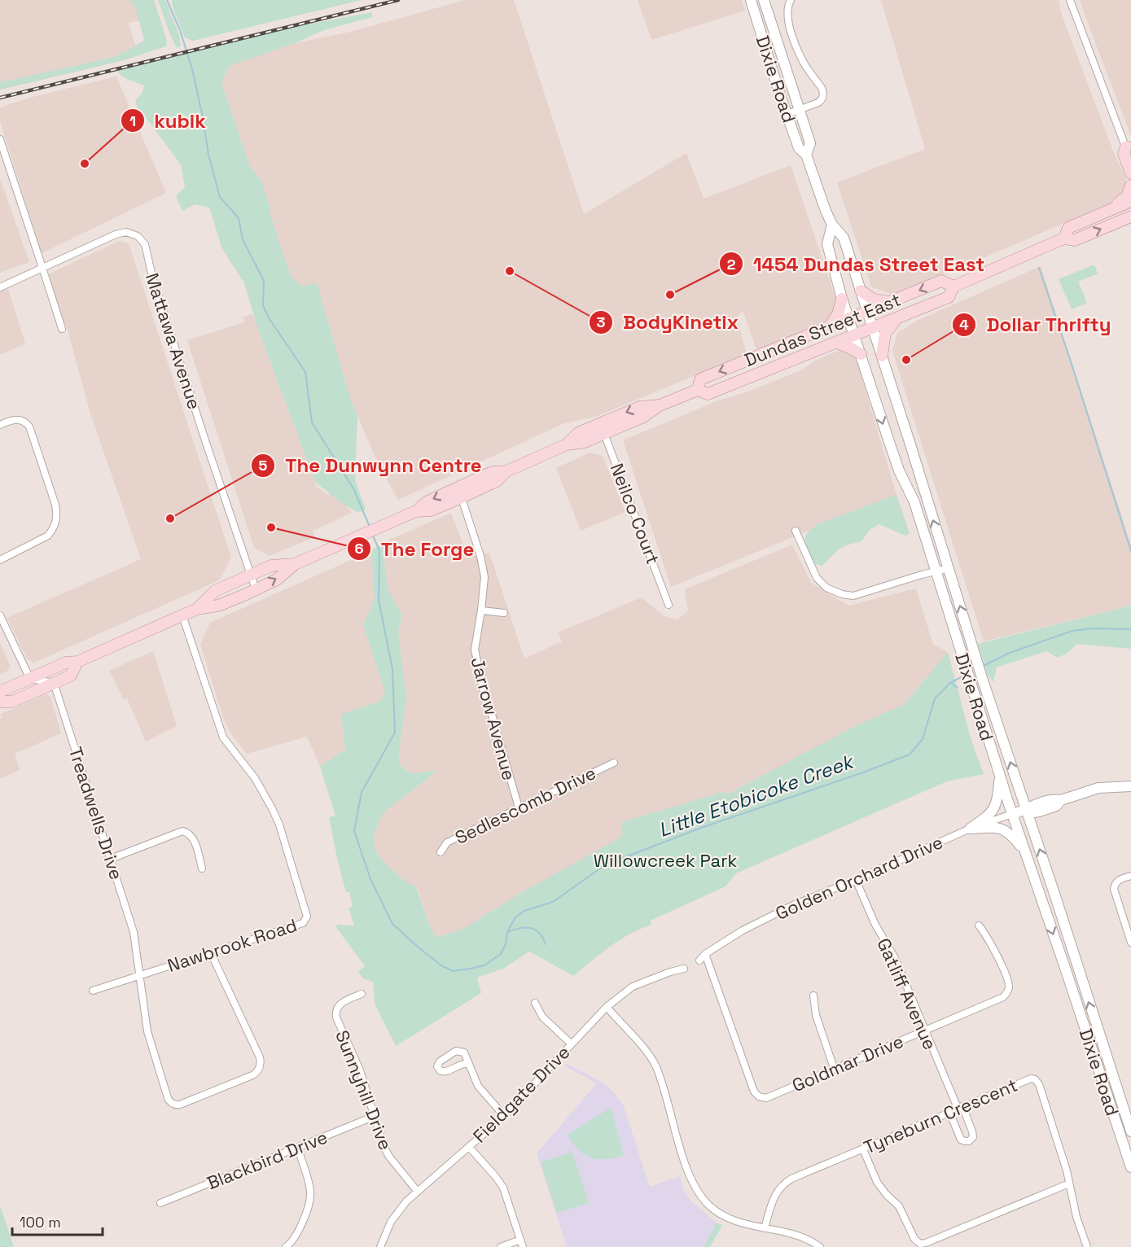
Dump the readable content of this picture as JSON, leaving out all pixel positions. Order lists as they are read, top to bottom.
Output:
{
  "streets": {
    "main road": ["Dixie Road", "Dundas Street East", "Golden Orchard Drive"],
    "street": [
      "Mattawa Avenue",
      "Neilco Court",
      "Jarrow Avenue",
      "Sedlescomb Drive",
      "Treadwells Drive",
      "Nawbrook Road",
      "Gatliff Avenue",
      "Goldmar Drive",
      "Sunnyhill Drive",
      "Fieldgate Drive",
      "Tyneburn Crescent",
      "Blackbird Drive"
    ]
  },
  "crossings": [
    ["Dixie Road", "Dundas Street East"],
    ["Dixie Road", "Golden Orchard Drive"],
    ["Dundas Street East", "Mattawa Avenue"],
    ["Dundas Street East", "Neilco Court"],
    ["Dundas Street East", "Jarrow Avenue"],
    ["Dundas Street East", "Treadwells Drive"],
    ["Dundas Street East", "Nawbrook Road"],
    ["Jarrow Avenue", "Sedlescomb Drive"],
    ["Treadwells Drive", "Nawbrook Road"],
    ["Golden Orchard Drive", "Gatliff Avenue"],
    ["Golden Orchard Drive", "Goldmar Drive"],
    ["Gatliff Avenue", "Goldmar Drive"],
    ["Gatliff Avenue", "Tyneburn Crescent"],
    ["Sunnyhill Drive", "Fieldgate Drive"],
    ["Sunnyhill Drive", "Blackbird Drive"]
  ],
  "water": ["Little Etobicoke Creek"],
  "parks": ["Willowcreek Park"],
  "places": [
    "kubik",
    "BodyKinetix",
    "1454 Dundas Street East",
    "Dollar Thrifty",
    "The Dunwynn Centre",
    "The Forge"
  ],
  "scale_bar": "100 m"
}
